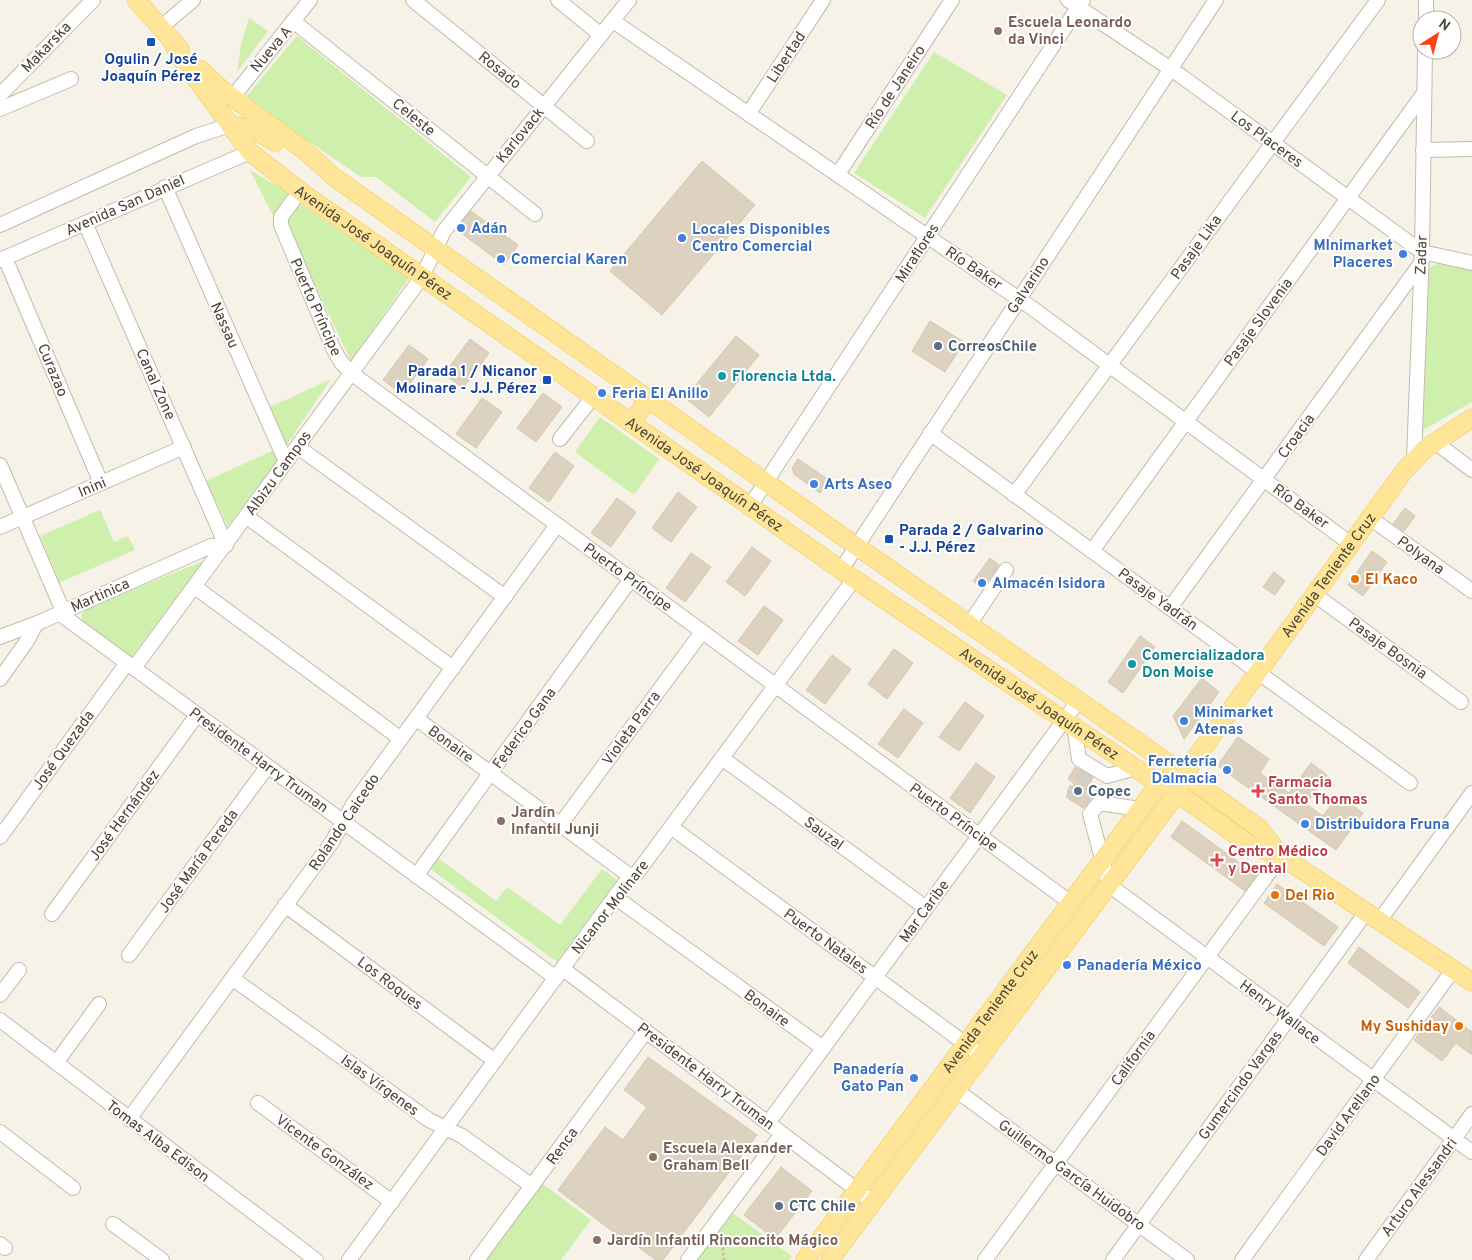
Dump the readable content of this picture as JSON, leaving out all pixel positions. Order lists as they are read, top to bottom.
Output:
{
  "streets": {
    "main road": ["Avenida José Joaquín Pérez", "Avenida Teniente Cruz"],
    "street": [
      "Makarska",
      "Nueva A",
      "Libertad",
      "Rosado",
      "Río de Janeiro",
      "Celeste",
      "Karlovack",
      "Los Placeres",
      "Avenida San Daniel",
      "Pasaje Lika",
      "Miraflores",
      "Zadar",
      "Río Baker",
      "Galvarino",
      "Puerto Príncipe",
      "Pasaje Slovenia",
      "Nassau",
      "Curazao",
      "Canal Zone",
      "Croacia",
      "Albizu Campos",
      "Inini",
      "Polyana",
      "Martinica",
      "Pasaje Yadrán",
      "Pasaje Bosnia",
      "Federico Gana",
      "Violeta Parra",
      "Bonaire",
      "José Quezada",
      "Presidente Harry Truman",
      "José Hernández",
      "Rolando Caicedo",
      "Sauzal",
      "José María Pereda",
      "Nicanor Molinare",
      "Mar Caribe",
      "Puerto Natales",
      "Los Roques",
      "Henry Wallace",
      "California",
      "Islas Vírgenes",
      "Gumercindo Vargas",
      "David Arellano",
      "Tomas Alba Edison",
      "Renca",
      "Vicente González",
      "Guillermo García Huidobro",
      "Arturo Alessandri"
    ]
  },
  "crossings": [
    ["Nueva A", "Celeste"],
    ["Nueva A", "Avenida José Joaquín Pérez"],
    ["Libertad", "Río Baker"],
    ["Rosado", "Karlovack"],
    ["Río de Janeiro", "Río Baker"],
    ["Celeste", "Karlovack"],
    ["Karlovack", "Avenida José Joaquín Pérez"],
    ["Karlovack", "Río Baker"],
    ["Karlovack", "Albizu Campos"],
    ["Los Placeres", "Pasaje Lika"],
    ["Los Placeres", "Miraflores"],
    ["Los Placeres", "Zadar"],
    ["Los Placeres", "Galvarino"],
    ["Los Placeres", "Pasaje Slovenia"],
    ["Los Placeres", "Croacia"],
    ["Avenida San Daniel", "Avenida José Joaquín Pérez"],
    ["Avenida San Daniel", "Nassau"],
    ["Avenida San Daniel", "Curazao"],
    ["Avenida San Daniel", "Canal Zone"],
    ["Avenida José Joaquín Pérez", "Miraflores"],
    ["Avenida José Joaquín Pérez", "Galvarino"],
    ["Avenida José Joaquín Pérez", "Puerto Príncipe"],
    ["Avenida José Joaquín Pérez", "Albizu Campos"],
    ["Avenida José Joaquín Pérez", "Avenida Teniente Cruz"],
    ["Avenida José Joaquín Pérez", "Nicanor Molinare"],
    ["Avenida José Joaquín Pérez", "Mar Caribe"],
    ["Avenida José Joaquín Pérez", "California"],
    ["Avenida José Joaquín Pérez", "Gumercindo Vargas"],
    ["Avenida José Joaquín Pérez", "David Arellano"],
    ["Pasaje Lika", "Río Baker"],
    ["Pasaje Lika", "Pasaje Yadrán"],
    ["Miraflores", "Río Baker"],
    ["Zadar", "Pasaje Slovenia"],
    ["Zadar", "Croacia"],
    ["Zadar", "Avenida Teniente Cruz"],
    ["Río Baker", "Galvarino"],
    ["Río Baker", "Pasaje Slovenia"],
    ["Río Baker", "Croacia"],
    ["Río Baker", "Avenida Teniente Cruz"],
    ["Galvarino", "Pasaje Yadrán"],
    ["Galvarino", "Nicanor Molinare"],
    ["Puerto Príncipe", "Albizu Campos"],
    ["Puerto Príncipe", "Avenida Teniente Cruz"],
    ["Puerto Príncipe", "Federico Gana"],
    ["Puerto Príncipe", "Violeta Parra"],
    ["Puerto Príncipe", "Rolando Caicedo"],
    ["Puerto Príncipe", "Nicanor Molinare"],
    ["Puerto Príncipe", "Mar Caribe"],
    ["Pasaje Slovenia", "Pasaje Yadrán"],
    ["Nassau", "Albizu Campos"],
    ["Curazao", "Inini"],
    ["Canal Zone", "Albizu Campos"],
    ["Canal Zone", "Inini"],
    ["Canal Zone", "Martinica"],
    ["Croacia", "Pasaje Yadrán"],
    ["Albizu Campos", "Martinica"],
    ["Albizu Campos", "José Quezada"],
    ["Albizu Campos", "Presidente Harry Truman"],
    ["Polyana", "Avenida Teniente Cruz"],
    ["Avenida Teniente Cruz", "Pasaje Yadrán"],
    ["Avenida Teniente Cruz", "Pasaje Bosnia"],
    ["Avenida Teniente Cruz", "Presidente Harry Truman"],
    ["Avenida Teniente Cruz", "Puerto Natales"],
    ["Avenida Teniente Cruz", "Henry Wallace"],
    ["Avenida Teniente Cruz", "Guillermo García Huidobro"],
    ["Martinica", "Presidente Harry Truman"],
    ["Federico Gana", "Bonaire"],
    ["Federico Gana", "Presidente Harry Truman"],
    ["Violeta Parra", "Bonaire"],
    ["Bonaire", "Rolando Caicedo"],
    ["Bonaire", "Nicanor Molinare"],
    ["Bonaire", "Mar Caribe"],
    ["José Quezada", "Presidente Harry Truman"],
    ["Presidente Harry Truman", "José Hernández"],
    ["Presidente Harry Truman", "Rolando Caicedo"],
    ["Presidente Harry Truman", "José María Pereda"],
    ["Presidente Harry Truman", "Nicanor Molinare"],
    ["Presidente Harry Truman", "Mar Caribe"],
    ["Presidente Harry Truman", "Renca"],
    ["Rolando Caicedo", "Los Roques"],
    ["Rolando Caicedo", "Islas Vírgenes"],
    ["Rolando Caicedo", "Tomas Alba Edison"],
    ["Sauzal", "Nicanor Molinare"],
    ["Sauzal", "Mar Caribe"],
    ["Nicanor Molinare", "Puerto Natales"],
    ["Nicanor Molinare", "Los Roques"],
    ["Nicanor Molinare", "Islas Vírgenes"],
    ["Nicanor Molinare", "Vicente González"],
    ["Mar Caribe", "Puerto Natales"],
    ["Henry Wallace", "California"],
    ["Henry Wallace", "Gumercindo Vargas"],
    ["Henry Wallace", "David Arellano"],
    ["Henry Wallace", "Arturo Alessandri"],
    ["California", "Guillermo García Huidobro"],
    ["Islas Vírgenes", "Renca"],
    ["Gumercindo Vargas", "Guillermo García Huidobro"]
  ],
  "places": {
    "other": [
      "Escuela Leonardo da Vinci",
      "Adán",
      "Locales Disponibles Centro Comercial",
      "MInimarket Placeres",
      "Comercial Karen",
      "CorreosChile",
      "Florencia Ltda.",
      "Feria El Anillo",
      "Arts Aseo",
      "El Kaco",
      "Almacén Isidora",
      "Comercializadora Don Moise",
      "Minimarket Atenas",
      "Ferretería Dalmacia",
      "Copec",
      "Jardín Infantil Junji",
      "Distribuidora Fruna",
      "Del Rio",
      "Panadería México",
      "My Sushiday",
      "Panadería Gato Pan",
      "Escuela Alexander Graham Bell",
      "CTC Chile",
      "Jardín Infantil Rinconcito Mágico"
    ],
    "transit": ["Ogulin / José Joaquín Pérez", "Parada 1 / Nicanor Molinare - J.J. Pérez", "Parada 2 / Galvarino - J.J. Pérez"],
    "health": ["Farmacia Santo Thomas", "Centro Médico y Dental"]
  },
  "north": "top right"
}
